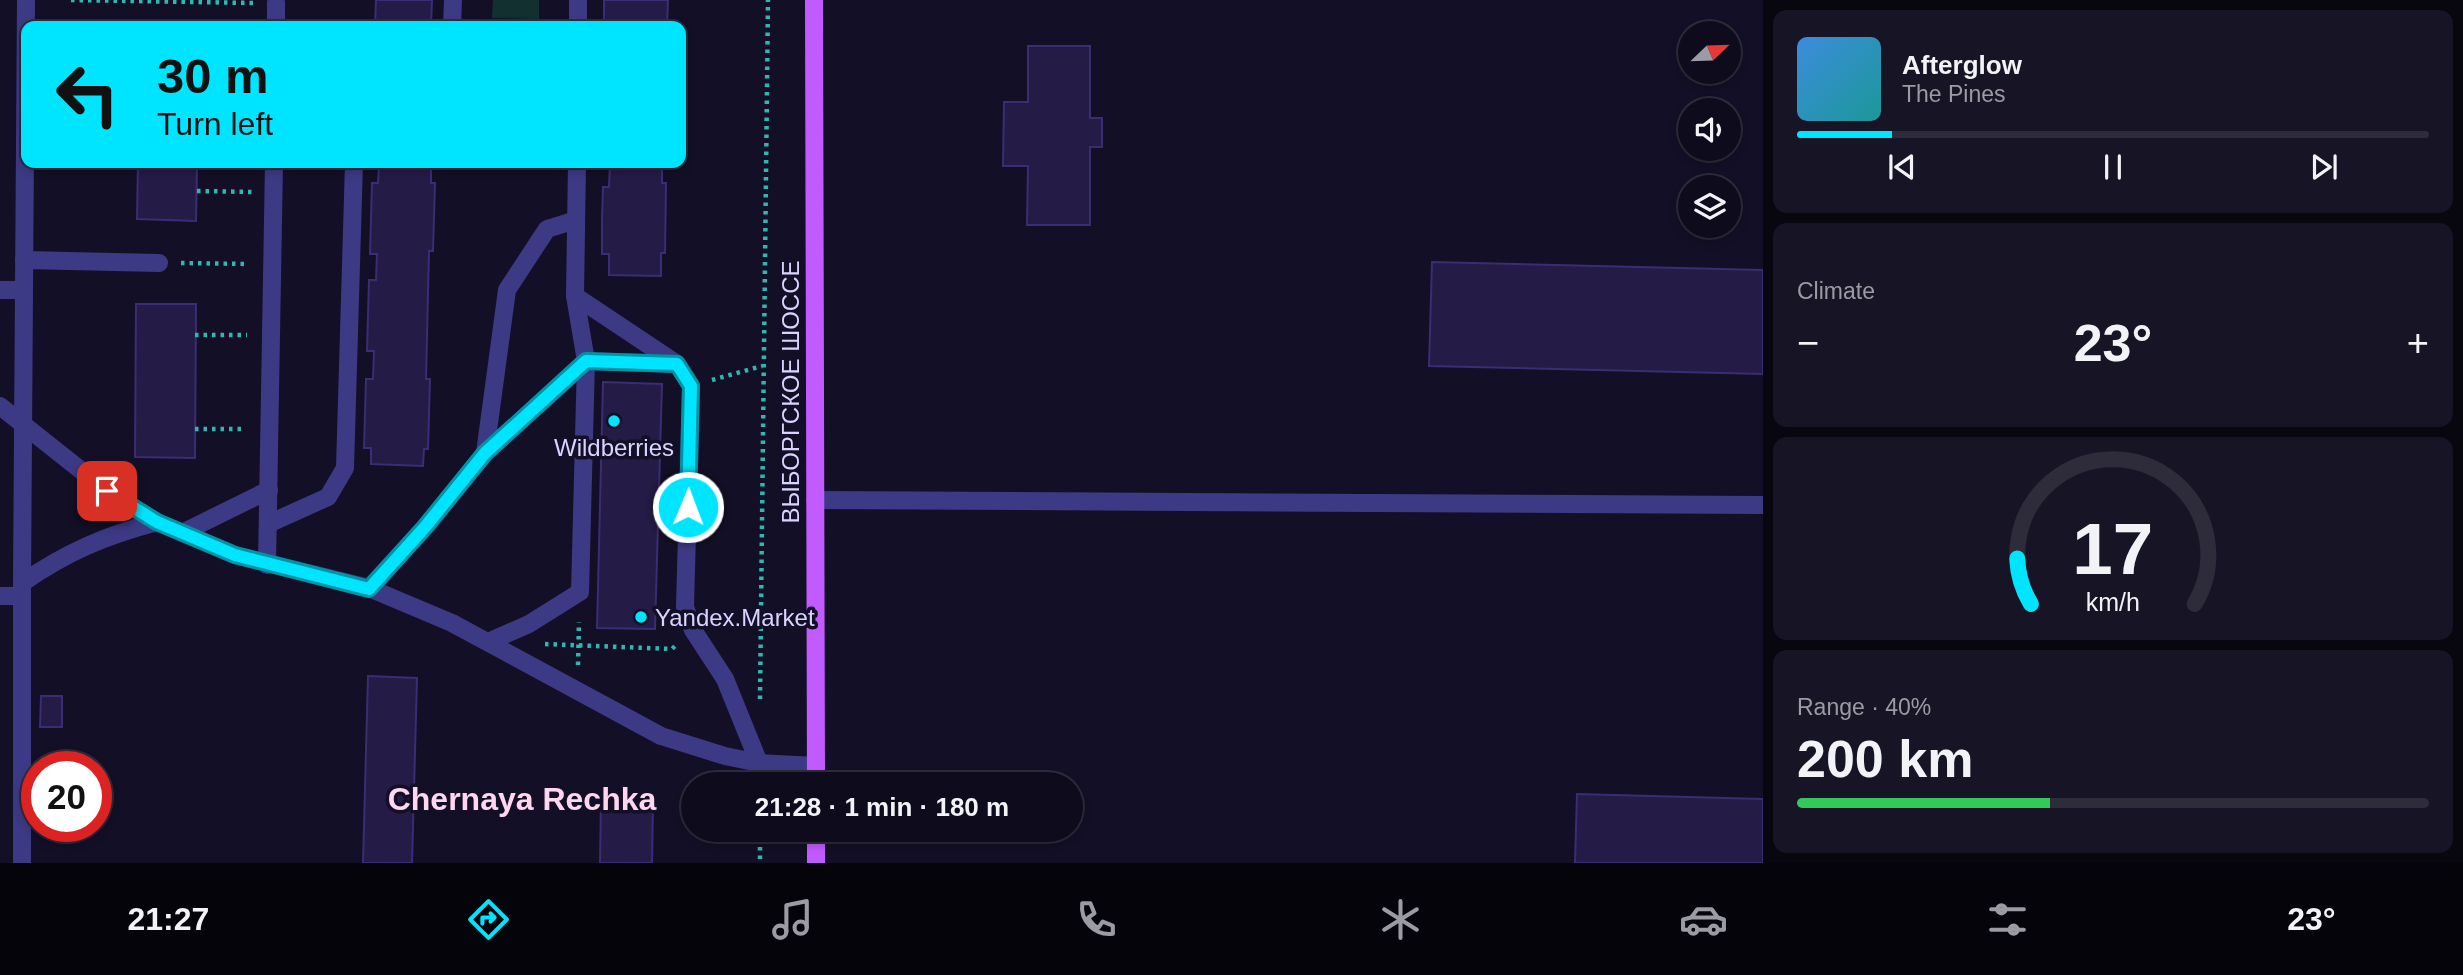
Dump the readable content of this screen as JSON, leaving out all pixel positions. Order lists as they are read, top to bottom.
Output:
{
  "streets": {
    "main road": ["ВЫБОРГСКОЕ ШОССЕ"]
  },
  "districts": ["Chernaya Rechka"],
  "places": ["Wildberries", "Yandex.Market"],
  "north": "top right",
  "page": {
    "turn": ["30 m", "Turn left"],
    "song": ["Afterglow", "The Pines"],
    "tile": [
      "Climate",
      ["Range · 40%", "200 km"]
    ],
    "heat": ["−", "23°", "+"],
    "limit": "20",
    "trip": "21:28 · 1 min · 180 m",
    "tabs": ["21:27", "23°"],
    "gauge": ["17", "km/h"]
  }
}
